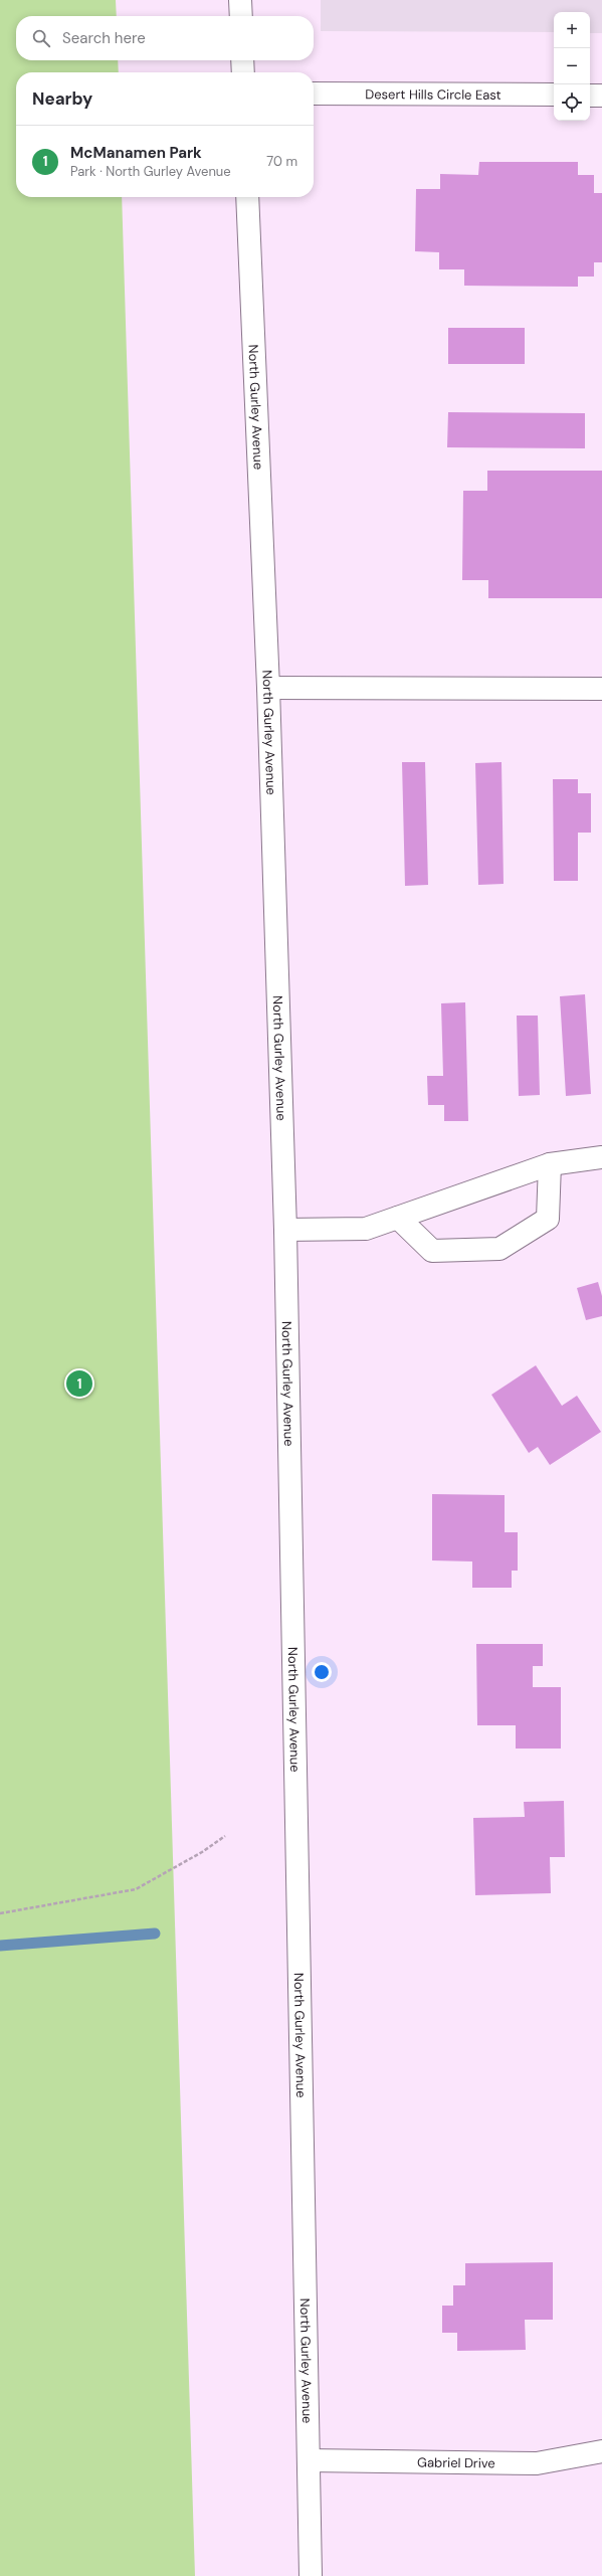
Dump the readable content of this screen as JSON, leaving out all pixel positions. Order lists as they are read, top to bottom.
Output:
{
  "streets": {
    "street": ["Desert Hills Circle East", "North Gurley Avenue", "Gabriel Drive"]
  },
  "crossings": [
    ["North Gurley Avenue", "Gabriel Drive"]
  ],
  "page": {
    "map_buttons": ["+", "−"],
    "search": "Search here",
    "heading": "Nearby",
    "list": [
      {
        "mark": "1",
        "name": "McManamen Park",
        "note": "Park · North Gurley Avenue",
        "value": "70 m"
      }
    ],
    "pins": "1"
  }
}
